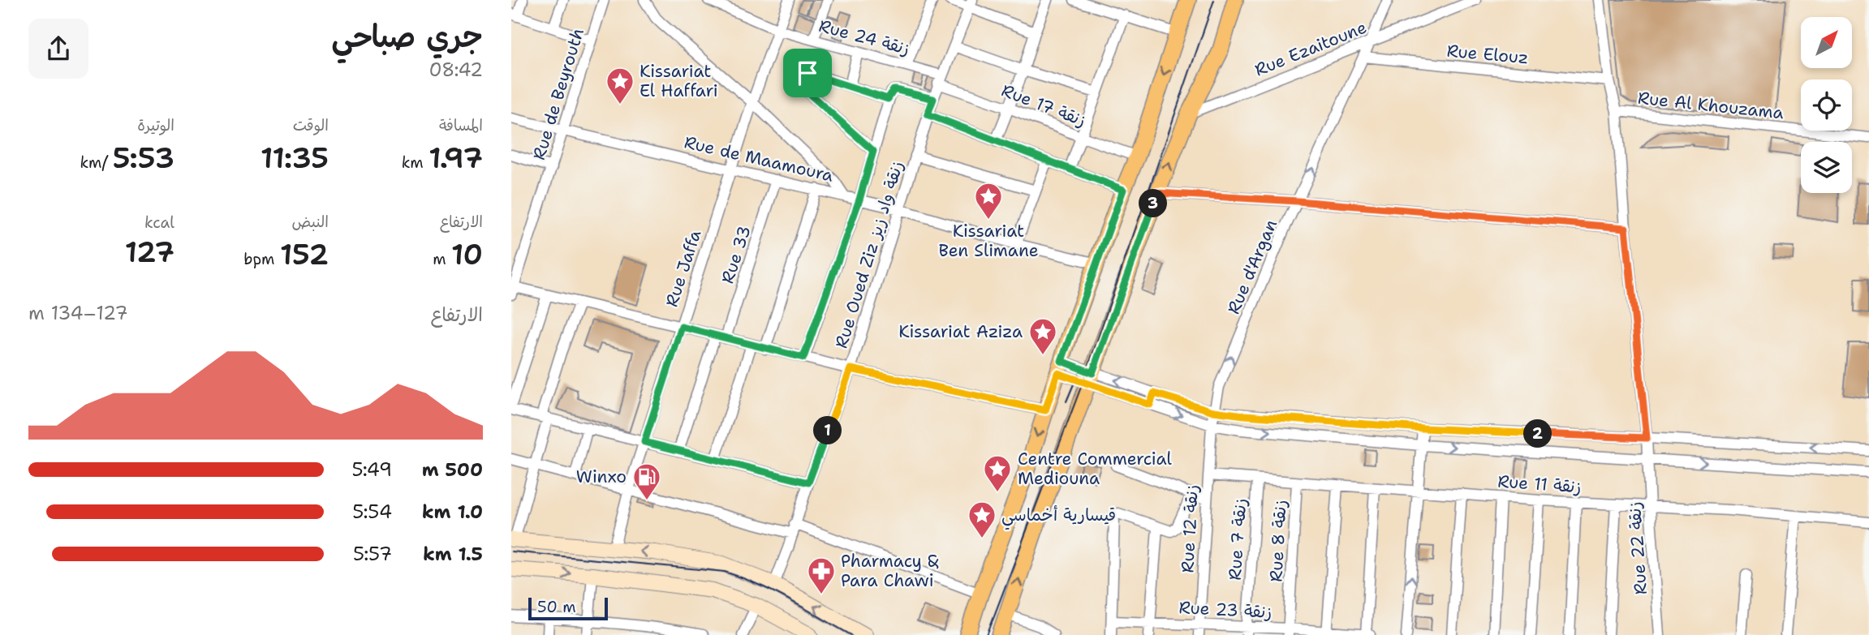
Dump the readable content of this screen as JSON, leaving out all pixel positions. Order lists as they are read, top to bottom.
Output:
{
  "streets": {
    "street": [
      "Rue 24 زنقة",
      "Rue Ezaitoune",
      "Rue Elouz",
      "Rue de Beyrouth",
      "Rue 17 زنقة",
      "Rue Al Khouzama",
      "Rue de Maamoura",
      "Rue 33",
      "Rue Oued Ziz زنقة واد زيز",
      "Rue d'Argan",
      "Rue Jaffa",
      "Rue 11 زنقة",
      "Rue 12 زنقة",
      "Rue 7 زنقة",
      "Rue 8 زنقة",
      "Rue 22 زنقة",
      "Rue 23 زنقة"
    ]
  },
  "crossings": [
    ["Rue 24 زنقة", "Rue 17 زنقة"],
    ["Rue 24 زنقة", "Rue Oued Ziz زنقة واد زيز"],
    ["Rue 24 زنقة", "Rue Jaffa"],
    ["Rue Ezaitoune", "Rue d'Argan"],
    ["Rue Elouz", "Rue d'Argan"],
    ["Rue Elouz", "Rue 22 زنقة"],
    ["Rue de Beyrouth", "Rue de Maamoura"],
    ["Rue 17 زنقة", "Rue Oued Ziz زنقة واد زيز"],
    ["Rue Al Khouzama", "Rue 22 زنقة"],
    ["Rue de Maamoura", "Rue 33"],
    ["Rue de Maamoura", "Rue Oued Ziz زنقة واد زيز"],
    ["Rue de Maamoura", "Rue Jaffa"],
    ["Rue d'Argan", "Rue 12 زنقة"],
    ["Rue 11 زنقة", "Rue 12 زنقة"],
    ["Rue 11 زنقة", "Rue 7 زنقة"],
    ["Rue 11 زنقة", "Rue 8 زنقة"],
    ["Rue 11 زنقة", "Rue 22 زنقة"],
    ["Rue 12 زنقة", "Rue 23 زنقة"],
    ["Rue 7 زنقة", "Rue 23 زنقة"],
    ["Rue 8 زنقة", "Rue 23 زنقة"]
  ],
  "one_way": ["Rue d'Argan"],
  "places": {
    "place": [
      "Kissariat El Haffari",
      "Kissariat Ben Slimane",
      "Kissariat Aziza",
      "Centre Commercial Mediouna",
      "قيسارية أخماسي"
    ],
    "fuel station": ["Winxo"],
    "pharmacy": ["Pharmacy & Para Chawi"]
  },
  "scale_bar": "50 m",
  "north": "top right",
  "page": {
    "heading": ["جري صباحي", "08:42"],
    "stats": [
      ["المسافة", "1.97 km"],
      ["الوقت", "11:35"],
      ["الوتيرة", "5:53 /km"],
      ["الارتفاع", "10 m"],
      ["النبض", "152 bpm"],
      ["kcal", "127"]
    ],
    "pins": ["3", "1", "2"],
    "chart": ["الارتفاع", "127–134 m"],
    "list": [
      {
        "name": "500 m",
        "note": "5:49"
      },
      {
        "name": "1.0 km",
        "note": "5:54"
      },
      {
        "name": "1.5 km",
        "note": "5:57"
      }
    ],
    "scale": "50 m"
  }
}
